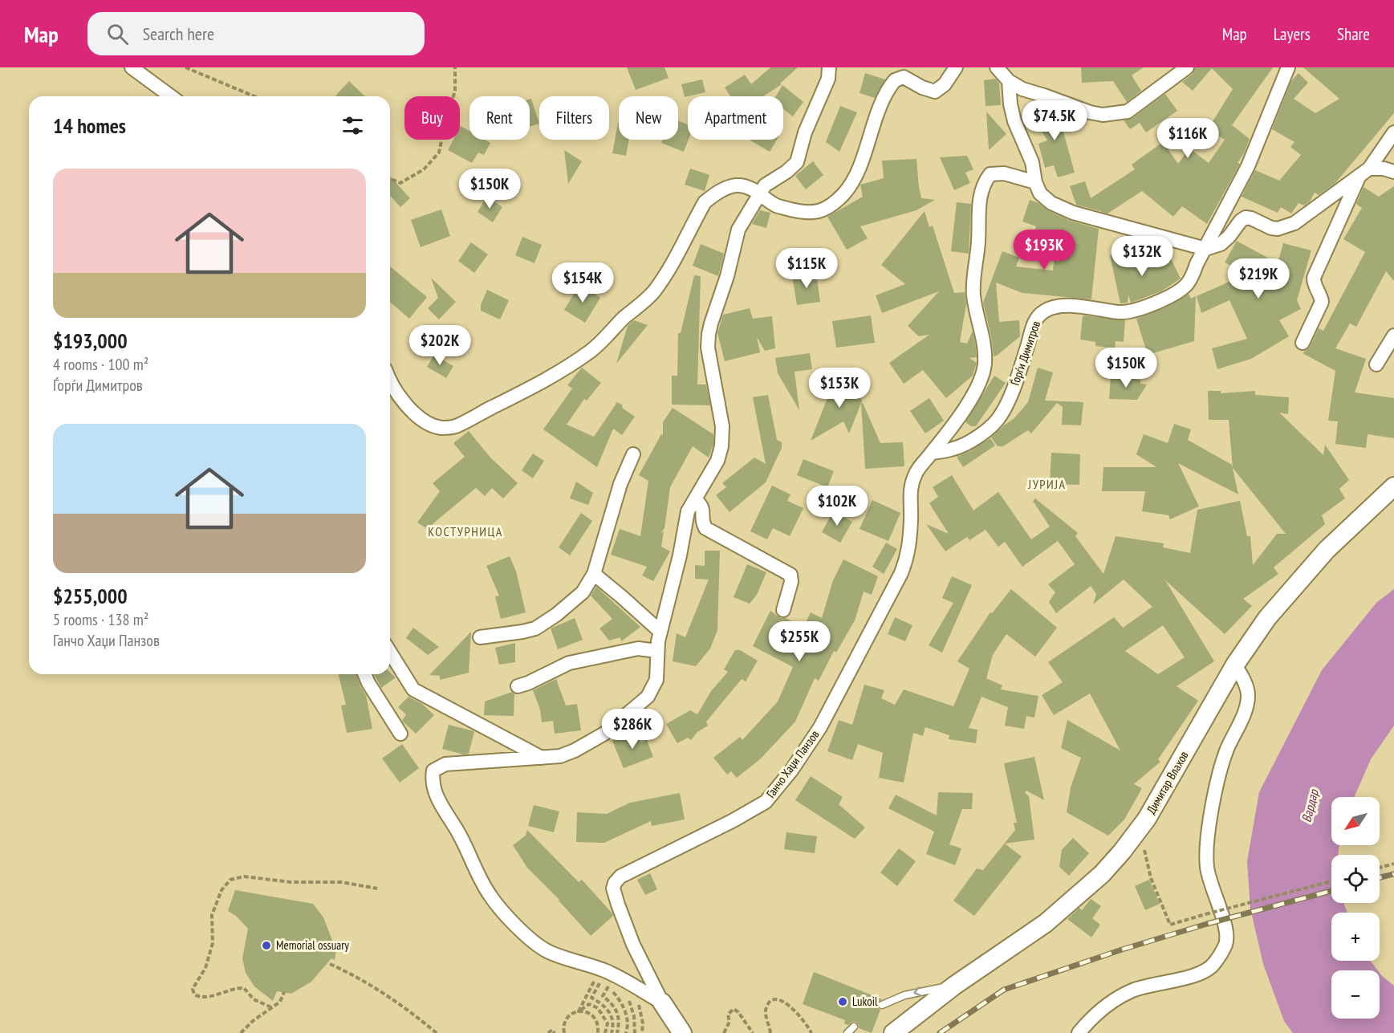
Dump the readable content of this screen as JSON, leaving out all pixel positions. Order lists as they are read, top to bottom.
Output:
{
  "streets": {
    "main road": ["Димитар Влахов"],
    "street": ["Ѓорѓи Димитров", "Ганчо Хаџи Панзов"]
  },
  "crossings": [
    ["Ѓорѓи Димитров", "Ганчо Хаџи Панзов"]
  ],
  "districts": ["ЈУРИЈА", "КОСТУРНИЦА"],
  "water": ["Вардар"],
  "places": ["Memorial ossuary", "Lukoil"],
  "north": "bottom left",
  "page": {
    "header": "Map",
    "search": "Search here",
    "nav": ["Map", "Layers", "Share"],
    "chip": [
      "Buy",
      "Rent",
      "Filters",
      "New",
      "Apartment"
    ],
    "heading": "14 homes",
    "price": [
      "$74.5K",
      "$116K",
      "$150K",
      "$193K",
      "$132K",
      "$115K",
      "$219K",
      "$154K",
      "$202K",
      "$150K",
      "$153K",
      "$102K",
      "$255K",
      "$286K"
    ],
    "list": [
      {
        "name": "$193,000",
        "note": "4 rooms · 100 m² · Ѓорѓи Димитров"
      },
      {
        "name": "$255,000",
        "note": "5 rooms · 138 m² · Ганчо Хаџи Панзов"
      }
    ],
    "map_buttons": ["+", "−"]
  }
}
